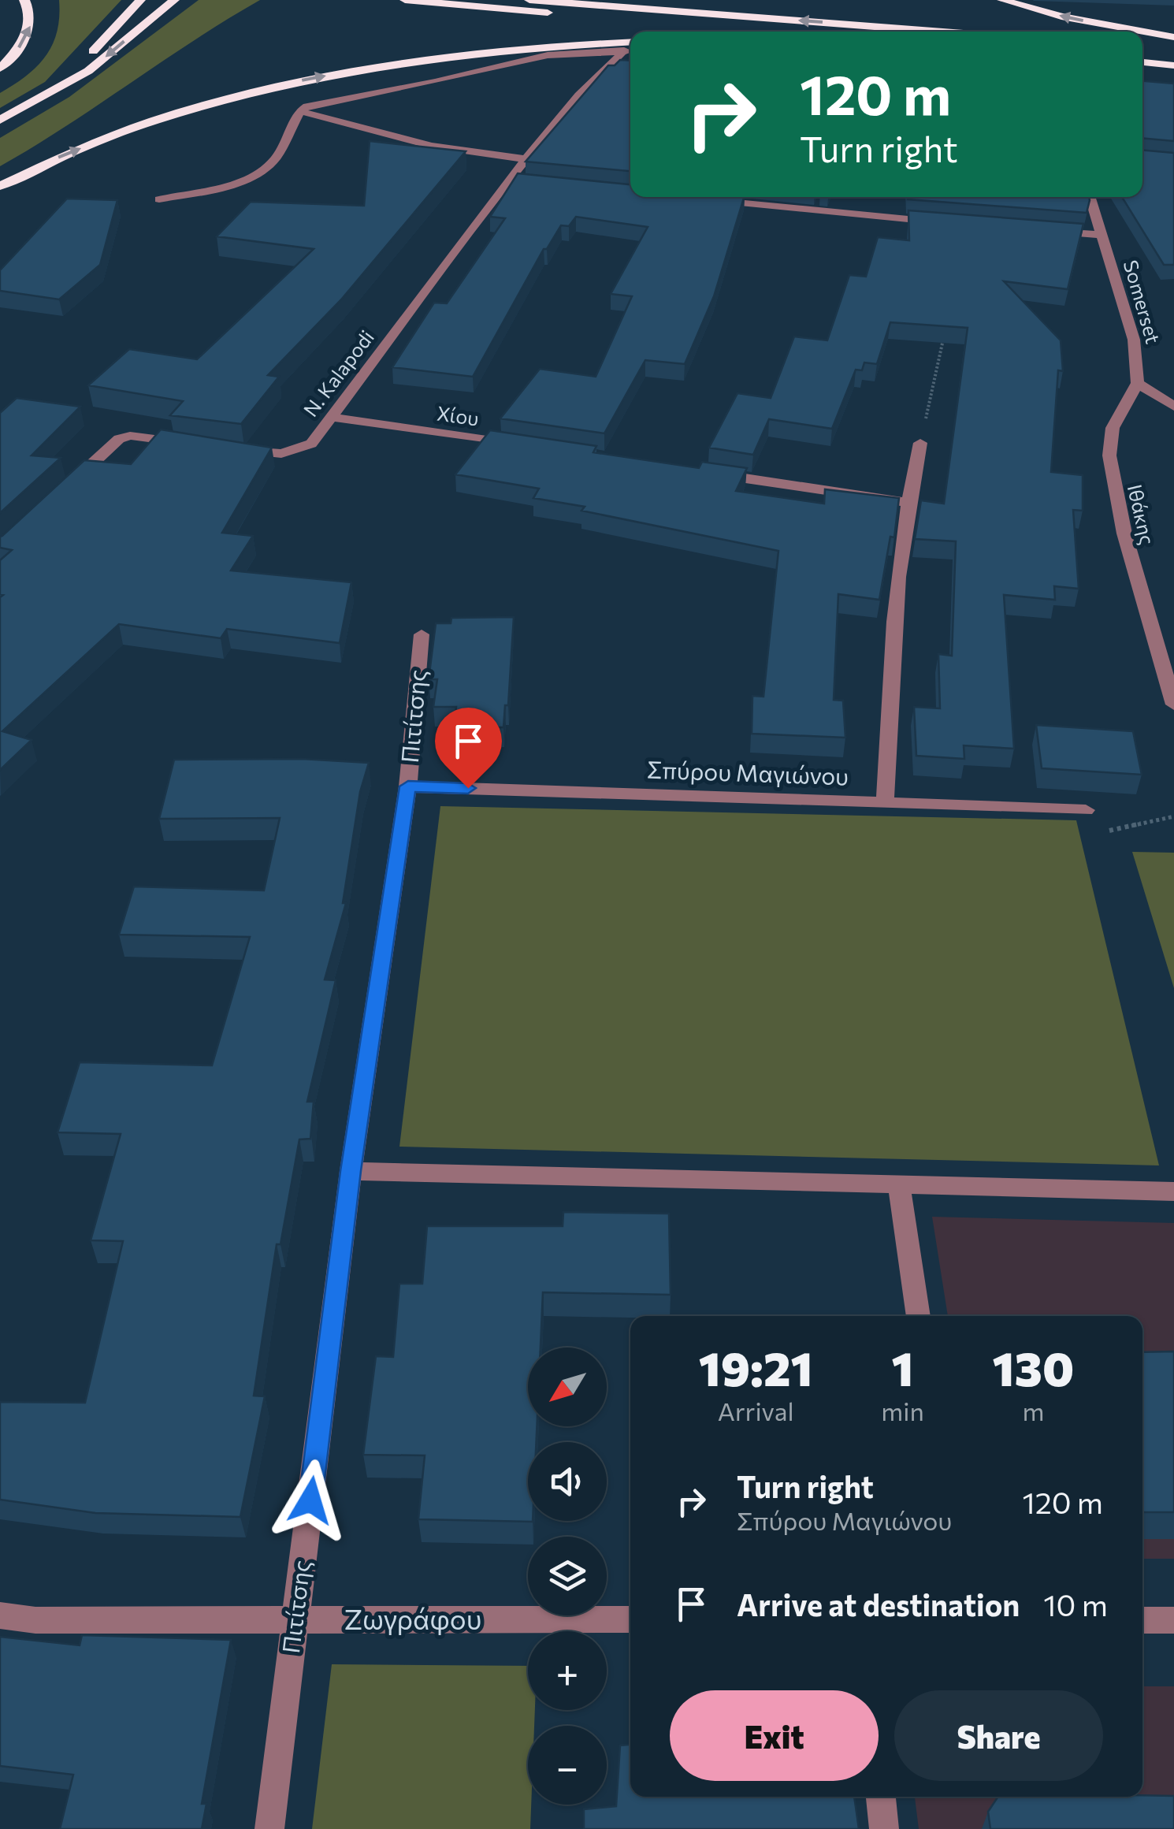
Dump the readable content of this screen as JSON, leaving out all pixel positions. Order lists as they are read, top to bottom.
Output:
{
  "streets": {
    "street": [
      "Somerset",
      "N. Kalapodi",
      "Χίου",
      "Ιθάκης",
      "Πιτίτσης",
      "Σπύρου Μαγιώνου",
      "Ζωγράφου"
    ]
  },
  "crossings": [
    ["Somerset", "Ιθάκης"],
    ["N. Kalapodi", "Χίου"],
    ["Πιτίτσης", "Σπύρου Μαγιώνου"],
    ["Πιτίτσης", "Ζωγράφου"]
  ],
  "north": "bottom left",
  "page": {
    "turn": ["120 m", "Turn right"],
    "eta": [
      "19:21",
      "Arrival",
      "1",
      "min",
      "130",
      "m"
    ],
    "map_buttons": ["+", "−"],
    "list": [
      {
        "name": "Turn right",
        "note": "Σπύρου Μαγιώνου",
        "value": "120 m"
      },
      {
        "name": "Arrive at destination",
        "value": "10 m"
      }
    ],
    "buttons": ["Exit", "Share"]
  }
}
